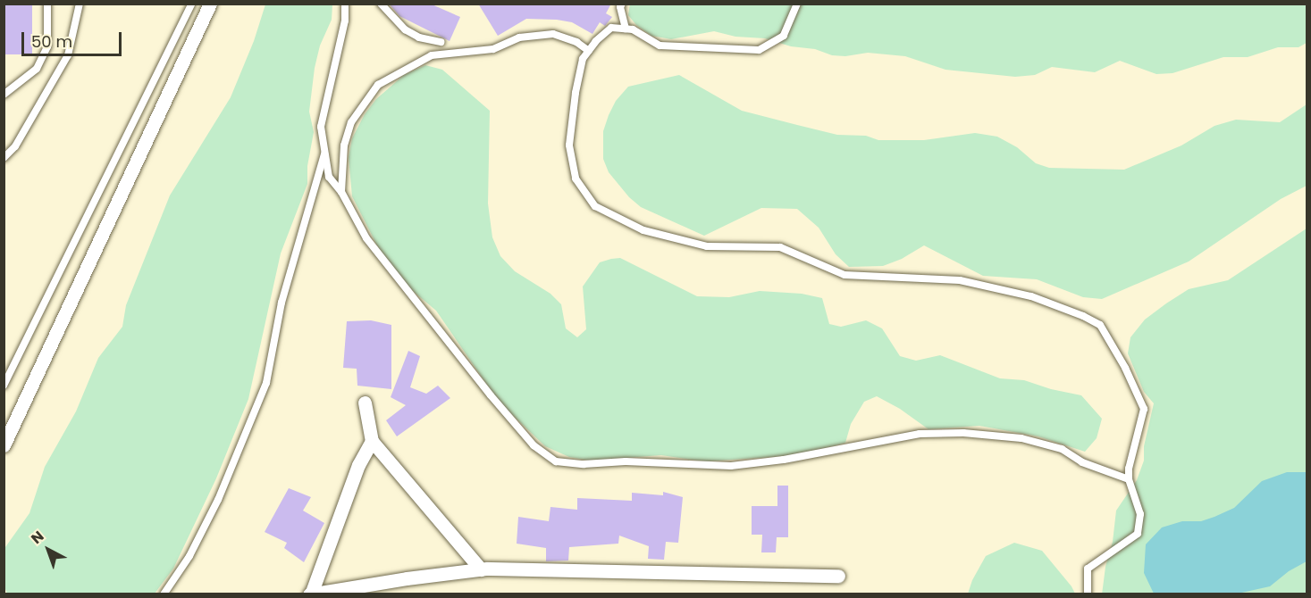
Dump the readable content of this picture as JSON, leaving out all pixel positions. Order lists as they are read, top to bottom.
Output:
{
  "scale_bar": "50 m",
  "north": "top left"
}
